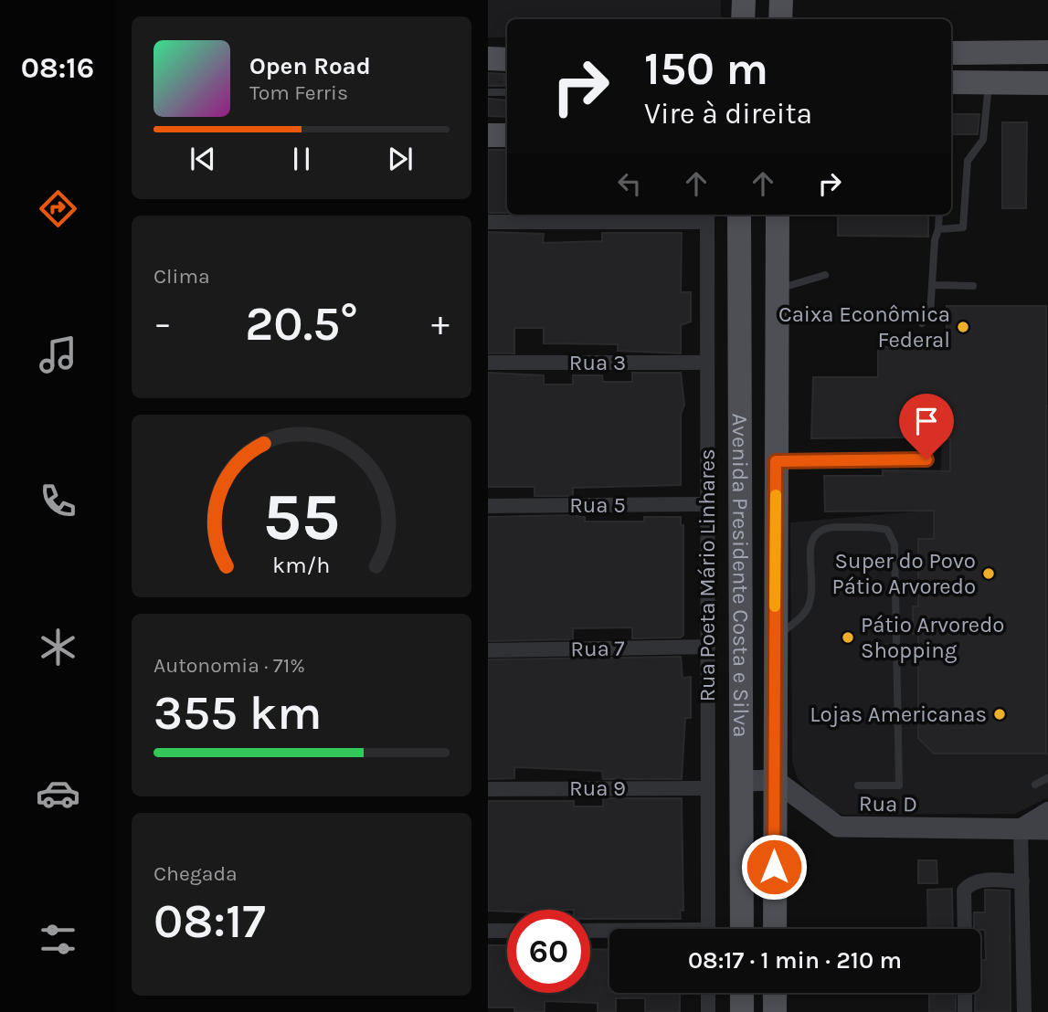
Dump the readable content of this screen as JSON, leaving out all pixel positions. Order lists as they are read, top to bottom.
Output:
{
  "streets": {
    "main road": ["Avenida Presidente Costa e Silva"],
    "street": [
      "Rua 3",
      "Rua 5",
      "Rua Poeta Mário Linhares",
      "Rua 7",
      "Rua 9",
      "Rua D"
    ]
  },
  "crossings": [
    ["Rua 3", "Rua Poeta Mário Linhares"],
    ["Rua 5", "Rua Poeta Mário Linhares"],
    ["Rua Poeta Mário Linhares", "Rua 7"],
    ["Rua Poeta Mário Linhares", "Rua 9"],
    ["Avenida Presidente Costa e Silva", "Rua D"]
  ],
  "places": [
    "Caixa Econômica Federal",
    "Super do Povo Pátio Arvoredo",
    "Pátio Arvoredo Shopping",
    "Lojas Americanas"
  ],
  "page": {
    "tabs": "08:16",
    "turn": ["150 m", "Vire à direita"],
    "song": ["Open Road", "Tom Ferris"],
    "tile": [
      "Clima",
      ["Autonomia · 71%", "355 km"],
      ["Chegada", "08:17"]
    ],
    "heat": ["−", "20.5°", "+"],
    "limit": "60",
    "trip": "08:17 · 1 min · 210 m",
    "gauge": ["55", "km/h"]
  }
}
